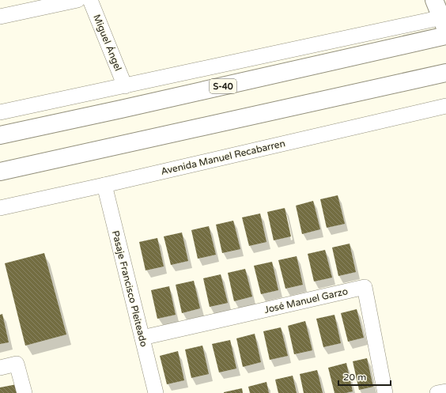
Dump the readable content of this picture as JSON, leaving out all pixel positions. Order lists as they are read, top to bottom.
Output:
{
  "streets": {
    "main road": ["S-40"],
    "street": [
      "Miguel Ángel",
      "Avenida Manuel Recabarren",
      "Pasaje Francisco Pleiteado",
      "José Manuel Garzo"
    ]
  },
  "crossings": [
    ["Avenida Manuel Recabarren", "Pasaje Francisco Pleiteado"],
    ["Pasaje Francisco Pleiteado", "José Manuel Garzo"]
  ],
  "scale_bar": "20 m"
}
